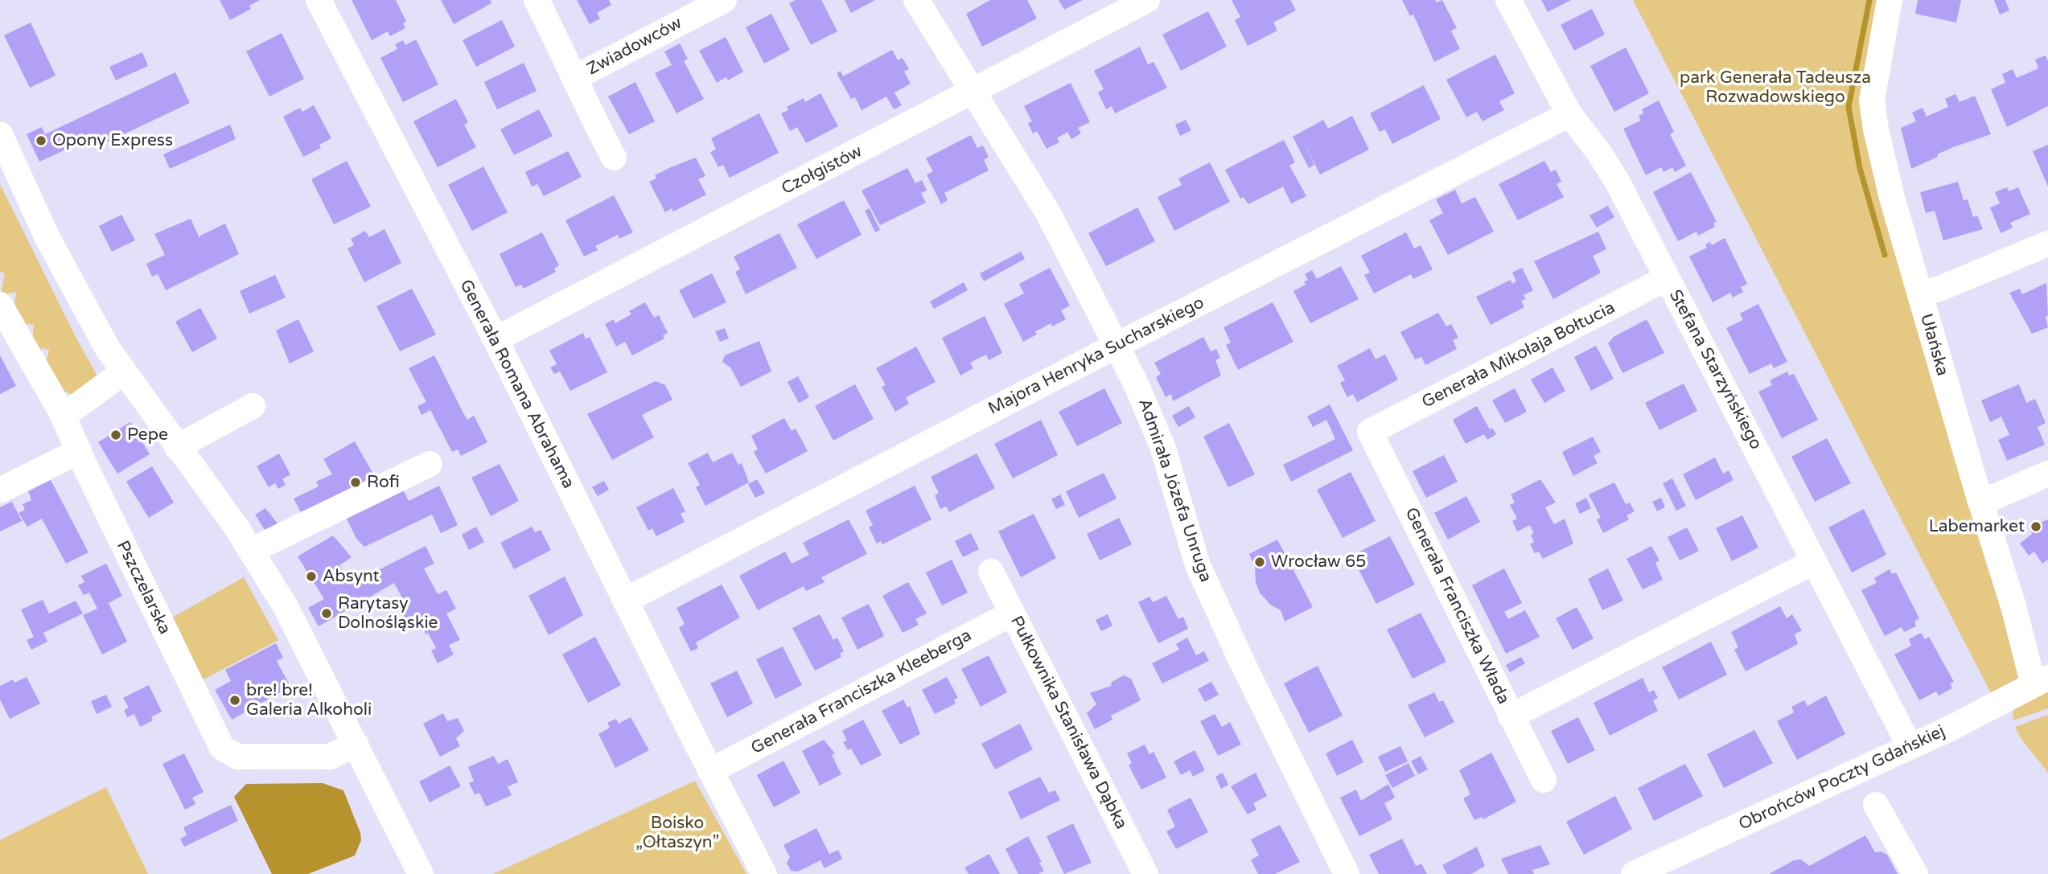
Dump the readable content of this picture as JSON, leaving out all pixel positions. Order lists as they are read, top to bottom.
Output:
{
  "streets": {
    "street": [
      "Zwiadowców",
      "Czołgistów",
      "Ułańska",
      "Generała Mikołaja Bołtucia",
      "Majora Henryka Sucharskiego",
      "Stefana Starzyńskiego",
      "Generała Romana Abrahama",
      "Admirała Józefa Unruga",
      "Pszczelarska",
      "Generała Franciszka Włada",
      "Generała Franciszka Kleeberga",
      "Pułkownika Stanisława Dąbka",
      "Obrońców Poczty Gdańskiej"
    ]
  },
  "crossings": [
    ["Czołgistów", "Generała Romana Abrahama"],
    ["Czołgistów", "Admirała Józefa Unruga"],
    ["Ułańska", "Obrońców Poczty Gdańskiej"],
    ["Generała Mikołaja Bołtucia", "Stefana Starzyńskiego"],
    ["Generała Mikołaja Bołtucia", "Generała Franciszka Włada"],
    ["Majora Henryka Sucharskiego", "Stefana Starzyńskiego"],
    ["Majora Henryka Sucharskiego", "Generała Romana Abrahama"],
    ["Majora Henryka Sucharskiego", "Admirała Józefa Unruga"],
    ["Stefana Starzyńskiego", "Obrońców Poczty Gdańskiej"],
    ["Generała Romana Abrahama", "Generała Franciszka Kleeberga"],
    ["Generała Franciszka Kleeberga", "Pułkownika Stanisława Dąbka"]
  ],
  "parks": ["park Generała Tadeusza Rozwadowskiego", "Boisko „Ołtaszyn”"],
  "places": [
    "Opony Express",
    "Pepe",
    "Rofi",
    "Labemarket",
    "Wrocław 65",
    "Absynt",
    "Rarytasy Dolnośląskie",
    "bre! bre! Galeria Alkoholi"
  ]
}
